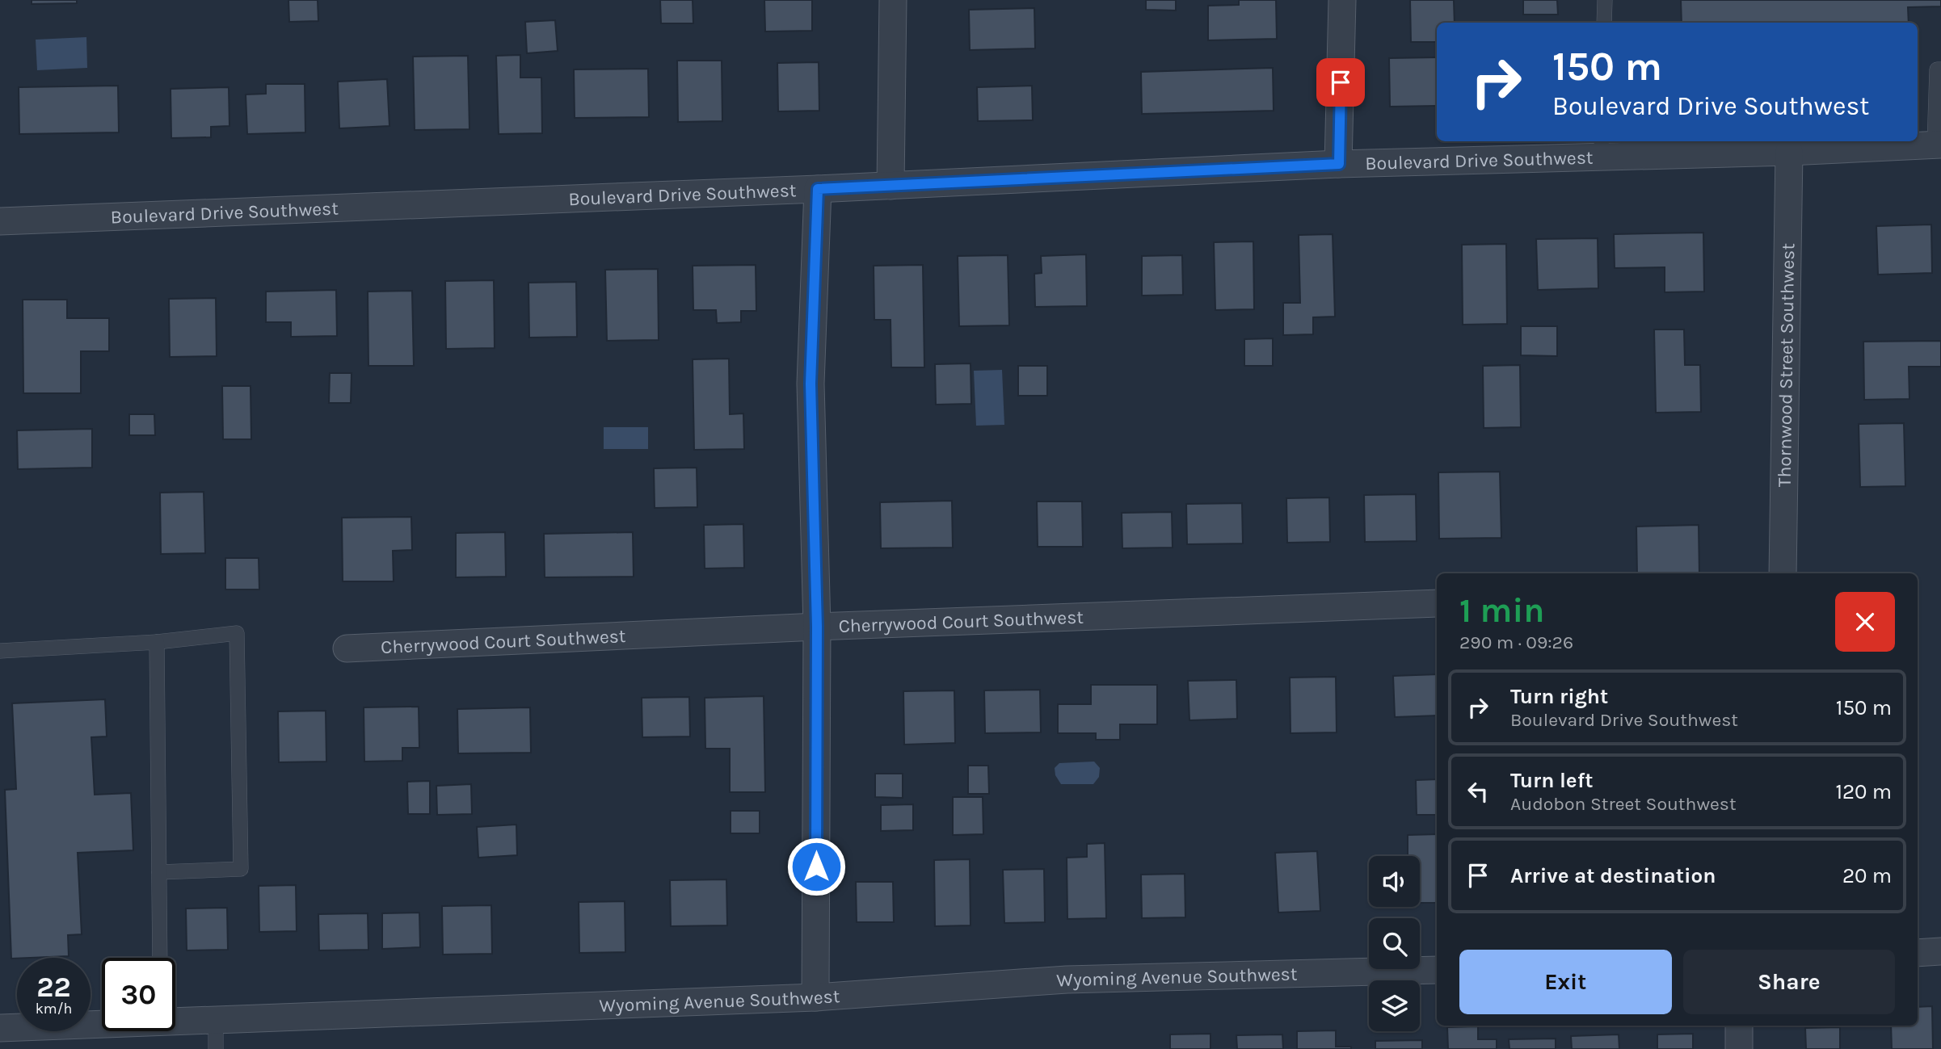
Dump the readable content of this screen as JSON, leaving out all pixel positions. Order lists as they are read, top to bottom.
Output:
{
  "streets": {
    "street": [
      "Boulevard Drive Southwest",
      "Thornwood Street Southwest",
      "Cherrywood Court Southwest",
      "Wyoming Avenue Southwest"
    ]
  },
  "crossings": [
    ["Boulevard Drive Southwest", "Thornwood Street Southwest"]
  ],
  "page": {
    "turn": ["150 m", "Boulevard Drive Southwest"],
    "heading": ["1 min", "290 m · 09:26"],
    "list": [
      {
        "name": "Turn right",
        "note": "Boulevard Drive Southwest",
        "value": "150 m"
      },
      {
        "name": "Turn left",
        "note": "Audobon Street Southwest",
        "value": "120 m"
      },
      {
        "name": "Arrive at destination",
        "value": "20 m"
      }
    ],
    "buttons": ["Exit", "Share"],
    "speed": "22 km/h",
    "limit": "30"
  }
}
